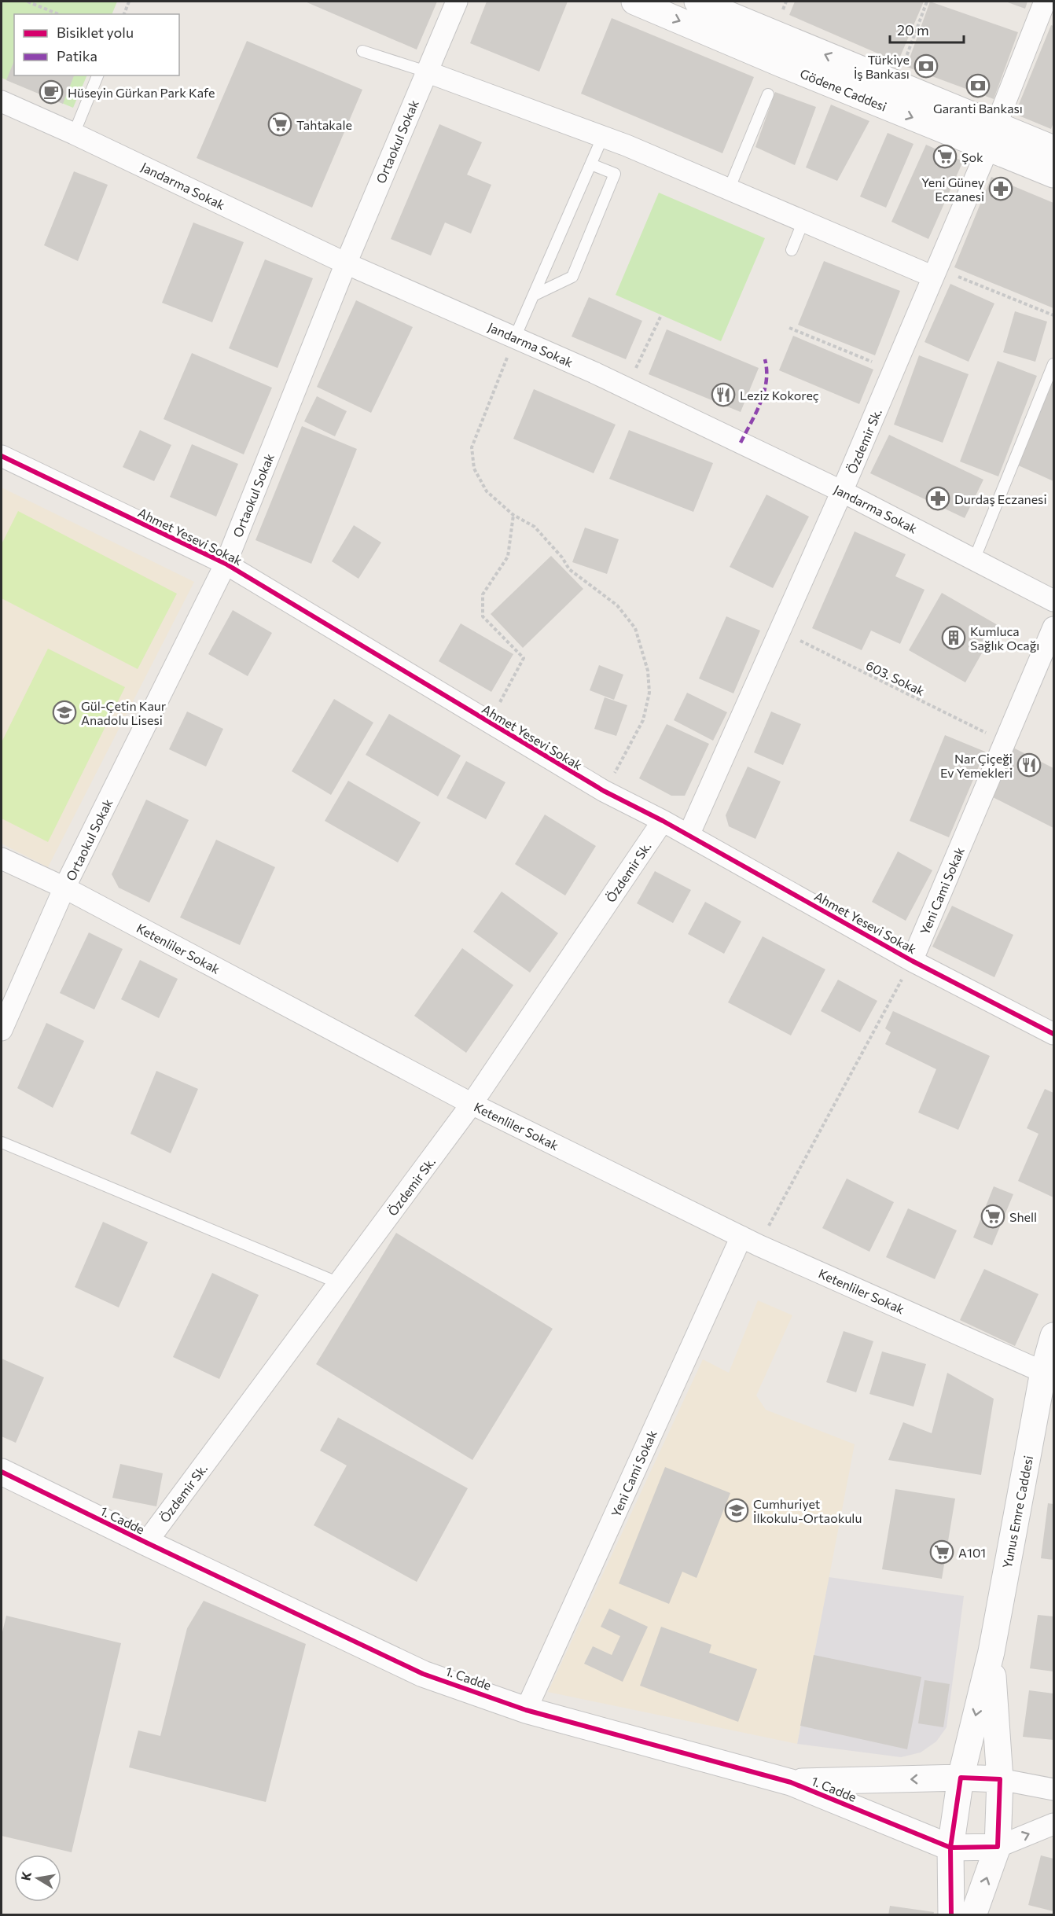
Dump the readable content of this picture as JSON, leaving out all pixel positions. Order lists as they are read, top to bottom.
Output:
{
  "streets": {
    "street": [
      "Gödene Caddesi",
      "Ortaokul Sokak",
      "Jandarma Sokak",
      "Özdemir Sk.",
      "Ahmet Yesevi Sokak",
      "Yeni Cami Sokak",
      "Ketenliler Sokak",
      "Yunus Emre Caddesi",
      "1. Cadde"
    ],
    "path": ["603. Sokak"]
  },
  "crossings": [
    ["Gödene Caddesi", "Özdemir Sk."],
    ["Ortaokul Sokak", "Jandarma Sokak"],
    ["Ortaokul Sokak", "Ahmet Yesevi Sokak"],
    ["Ortaokul Sokak", "Ketenliler Sokak"],
    ["Jandarma Sokak", "Özdemir Sk."],
    ["Özdemir Sk.", "Ahmet Yesevi Sokak"],
    ["Özdemir Sk.", "603. Sokak"],
    ["Özdemir Sk.", "Ketenliler Sokak"],
    ["Özdemir Sk.", "1. Cadde"],
    ["Ahmet Yesevi Sokak", "Yeni Cami Sokak"],
    ["603. Sokak", "Yeni Cami Sokak"],
    ["Yeni Cami Sokak", "Ketenliler Sokak"],
    ["Yeni Cami Sokak", "1. Cadde"],
    ["Ketenliler Sokak", "Yunus Emre Caddesi"],
    ["Yunus Emre Caddesi", "1. Cadde"]
  ],
  "places": {
    "bank": ["Türkiye İş Bankası", "Garanti Bankası"],
    "cafe": ["Hüseyin Gürkan Park Kafe"],
    "supermarket": [
      "Tahtakale",
      "Şok",
      "Shell",
      "A101"
    ],
    "pharmacy": ["Yeni Güney Eczanesi", "Durdaş Eczanesi"],
    "restaurant": ["Leziz Kokoreç", "Nar Çiçeği Ev Yemekleri"],
    "building": ["Kumluca Sağlık Ocağı"],
    "school or university": ["Gül-Çetin Kaur Anadolu Lisesi", "Cumhuriyet İlkokulu-Ortaokulu"]
  },
  "legend": ["Bisiklet yolu", "Patika"],
  "scale_bar": "20 m",
  "north": "left"
}
